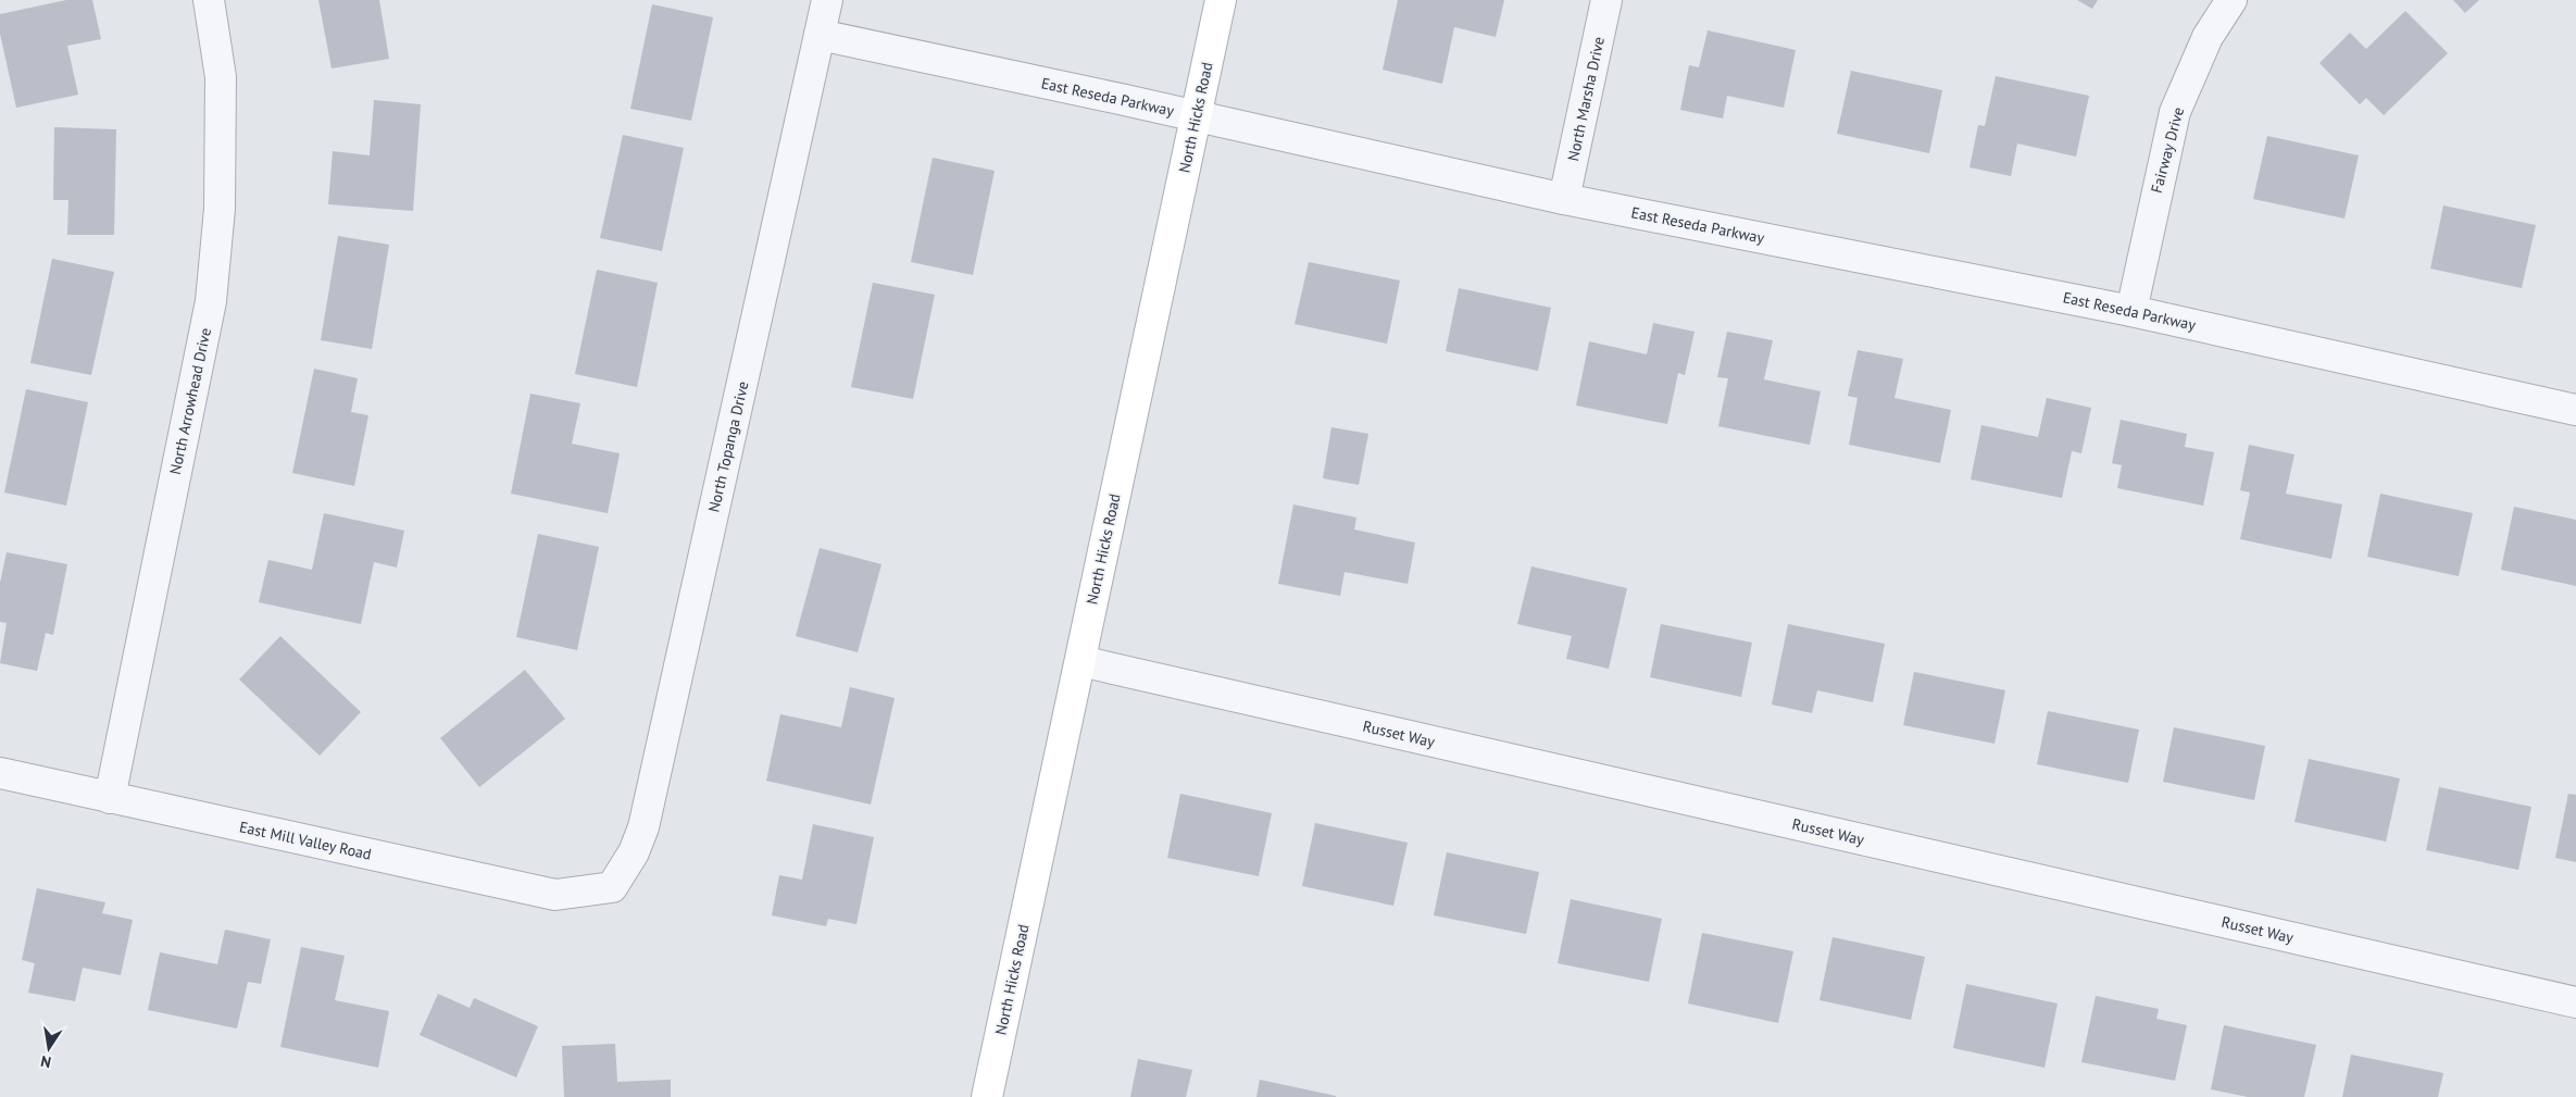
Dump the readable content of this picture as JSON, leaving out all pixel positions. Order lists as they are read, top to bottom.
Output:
{
  "streets": {
    "main road": ["North Hicks Road"],
    "street": [
      "East Reseda Parkway",
      "North Marsha Drive",
      "Fairway Drive",
      "North Arrowhead Drive",
      "North Topanga Drive",
      "Russet Way",
      "East Mill Valley Road"
    ]
  },
  "crossings": [
    ["East Reseda Parkway", "North Marsha Drive"],
    ["East Reseda Parkway", "North Hicks Road"],
    ["East Reseda Parkway", "Fairway Drive"],
    ["East Reseda Parkway", "North Topanga Drive"],
    ["North Hicks Road", "Russet Way"],
    ["North Arrowhead Drive", "East Mill Valley Road"],
    ["North Topanga Drive", "East Mill Valley Road"]
  ],
  "north": "bottom"
}
